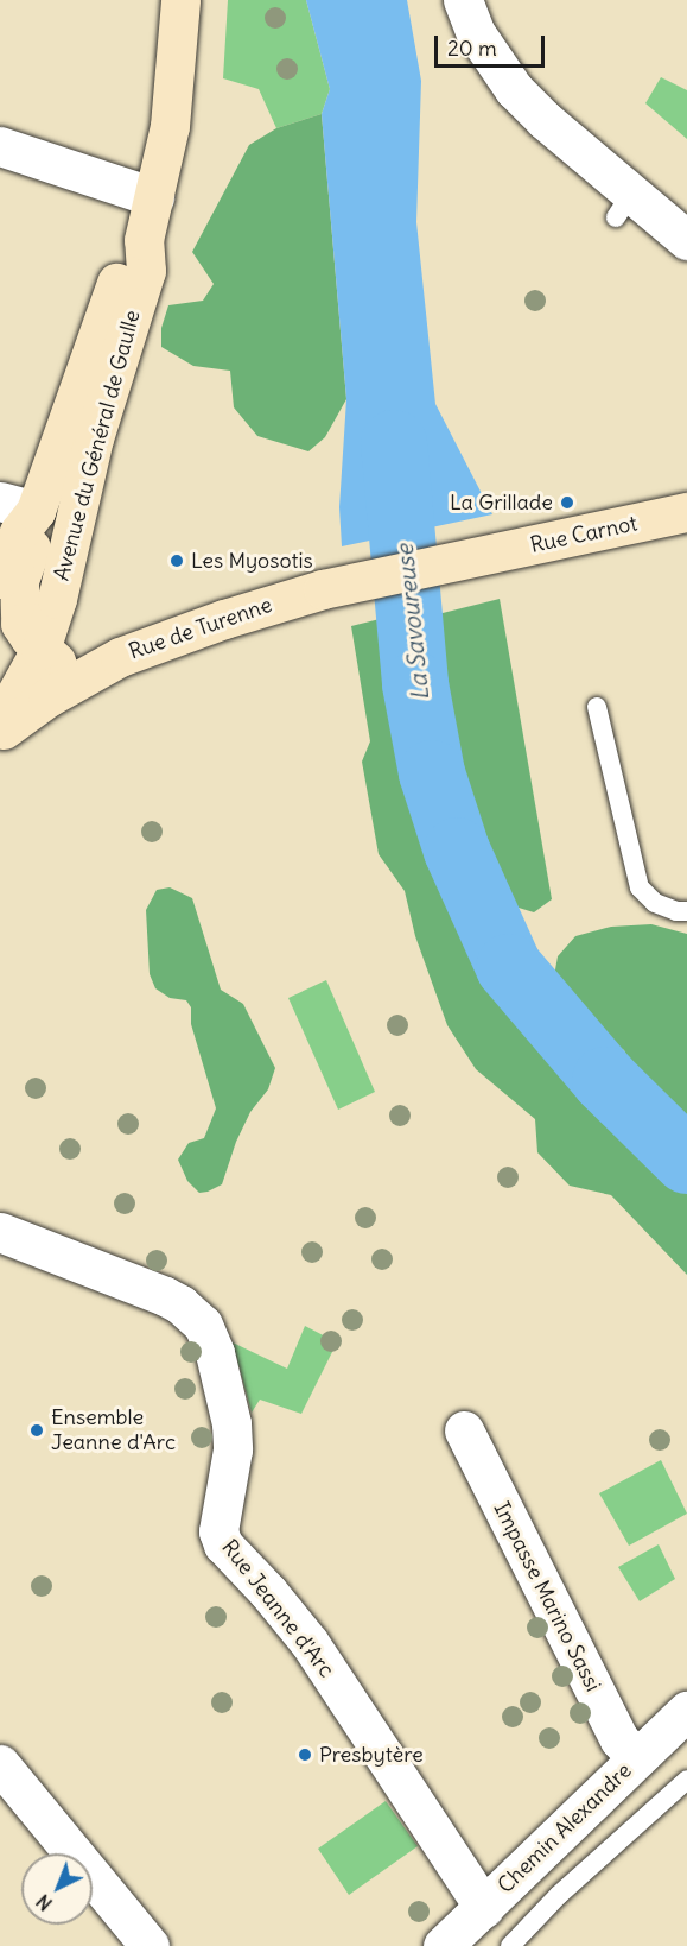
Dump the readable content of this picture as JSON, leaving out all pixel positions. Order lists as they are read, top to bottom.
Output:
{
  "streets": {
    "main road": ["Avenue du Général de Gaulle", "Rue Carnot", "Rue de Turenne"],
    "street": ["Impasse Marino Sassi", "Rue Jeanne d'Arc", "Chemin Alexandre"]
  },
  "crossings": [
    ["Rue Carnot", "Rue de Turenne"],
    ["Impasse Marino Sassi", "Chemin Alexandre"],
    ["Rue Jeanne d'Arc", "Chemin Alexandre"]
  ],
  "water": ["La Savoureuse"],
  "places": [
    "La Grillade",
    "Les Myosotis",
    "Ensemble Jeanne d'Arc",
    "Presbytère"
  ],
  "scale_bar": "20 m",
  "north": "bottom left"
}
